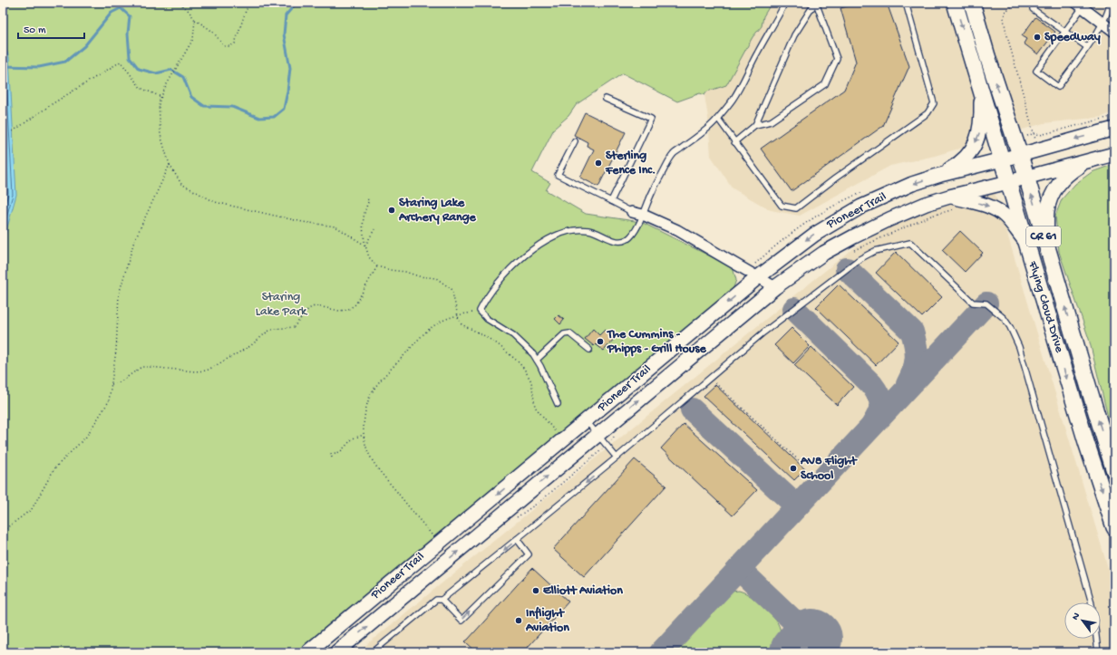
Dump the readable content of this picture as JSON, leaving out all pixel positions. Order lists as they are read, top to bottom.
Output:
{
  "streets": {
    "main road": ["Pioneer Trail", "CR 61", "Flying Cloud Drive"]
  },
  "crossings": [
    ["Pioneer Trail", "Flying Cloud Drive"]
  ],
  "parks": ["Staring Lake Park"],
  "places": [
    "Speedway",
    "Sterling Fence Inc.",
    "Staring Lake Archery Range",
    "The Cummins - Phipps - Grill House",
    "AV8 Flight School",
    "Elliott Aviation",
    "Inflight Aviation"
  ],
  "scale_bar": "50 m",
  "north": "top left"
}
